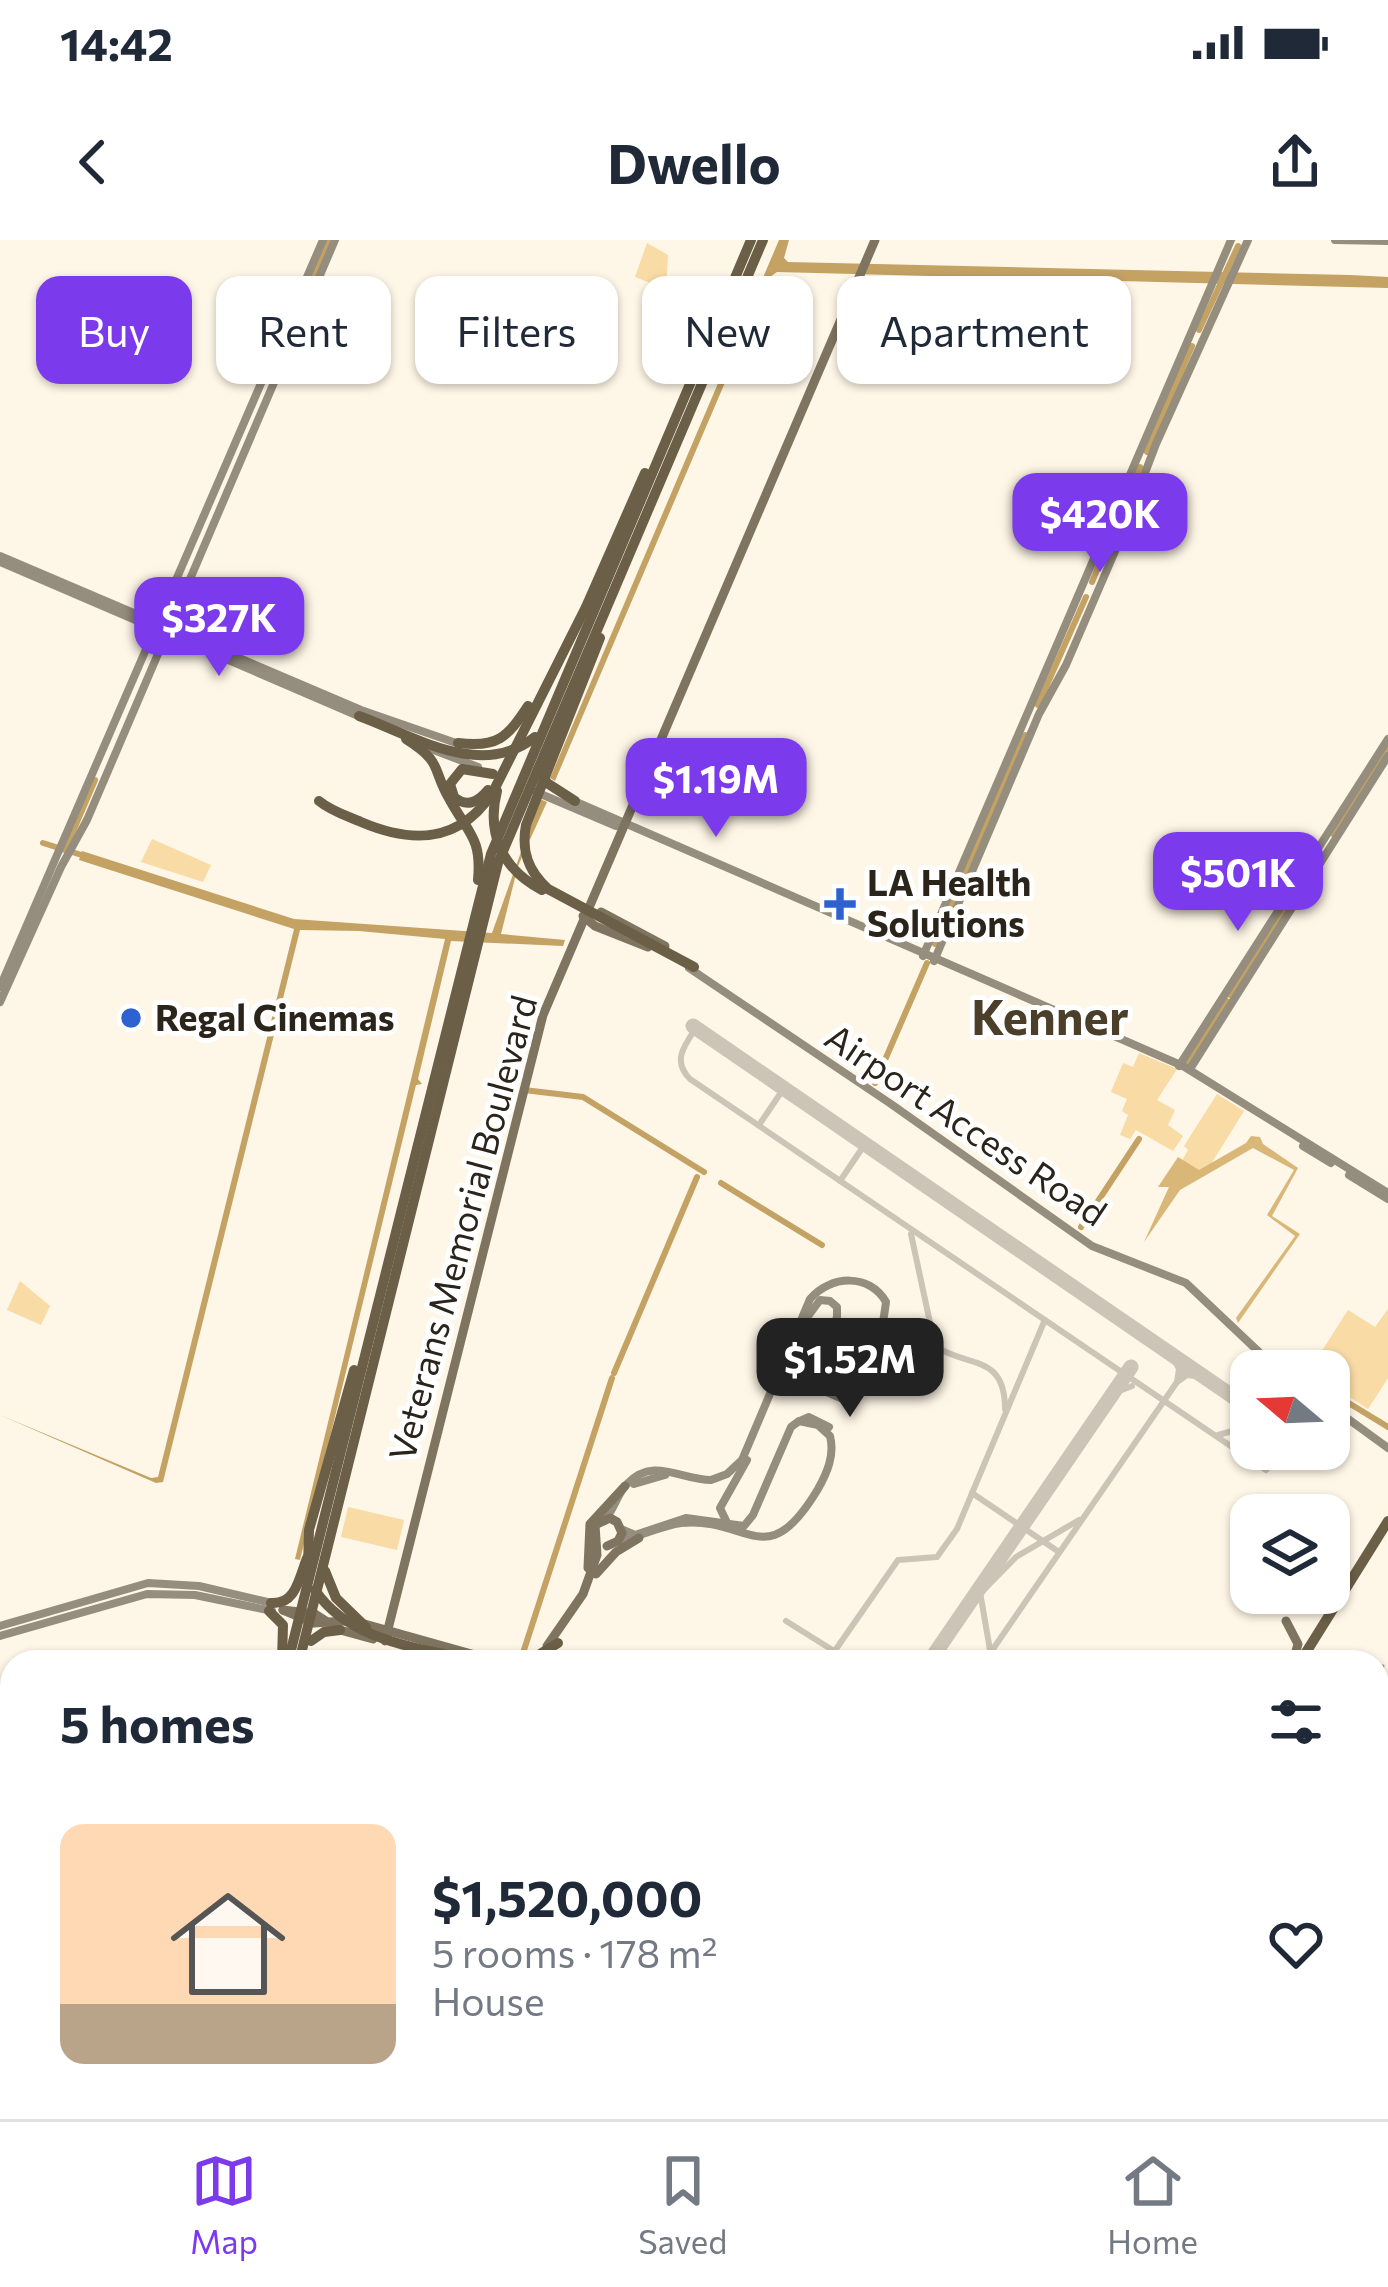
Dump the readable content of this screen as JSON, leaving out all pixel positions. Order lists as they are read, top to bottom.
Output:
{
  "streets": {
    "main road": ["Airport Access Road", "Veterans Memorial Boulevard"]
  },
  "districts": ["Kenner"],
  "places": {
    "health": ["LA Health Solutions"],
    "other": ["Regal Cinemas"]
  },
  "north": "left",
  "page": {
    "status": "14:42",
    "header": "Dwello",
    "chip": [
      "Buy",
      "Rent",
      "Filters",
      "New",
      "Apartment"
    ],
    "price": [
      "$420K",
      "$327K",
      "$1.19M",
      "$501K",
      "$1.52M"
    ],
    "heading": "5 homes",
    "list": [
      {
        "name": "$1,520,000",
        "note": "5 rooms · 178 m² · House"
      }
    ],
    "tabs": ["Map", "Saved", "Home"]
  }
}
